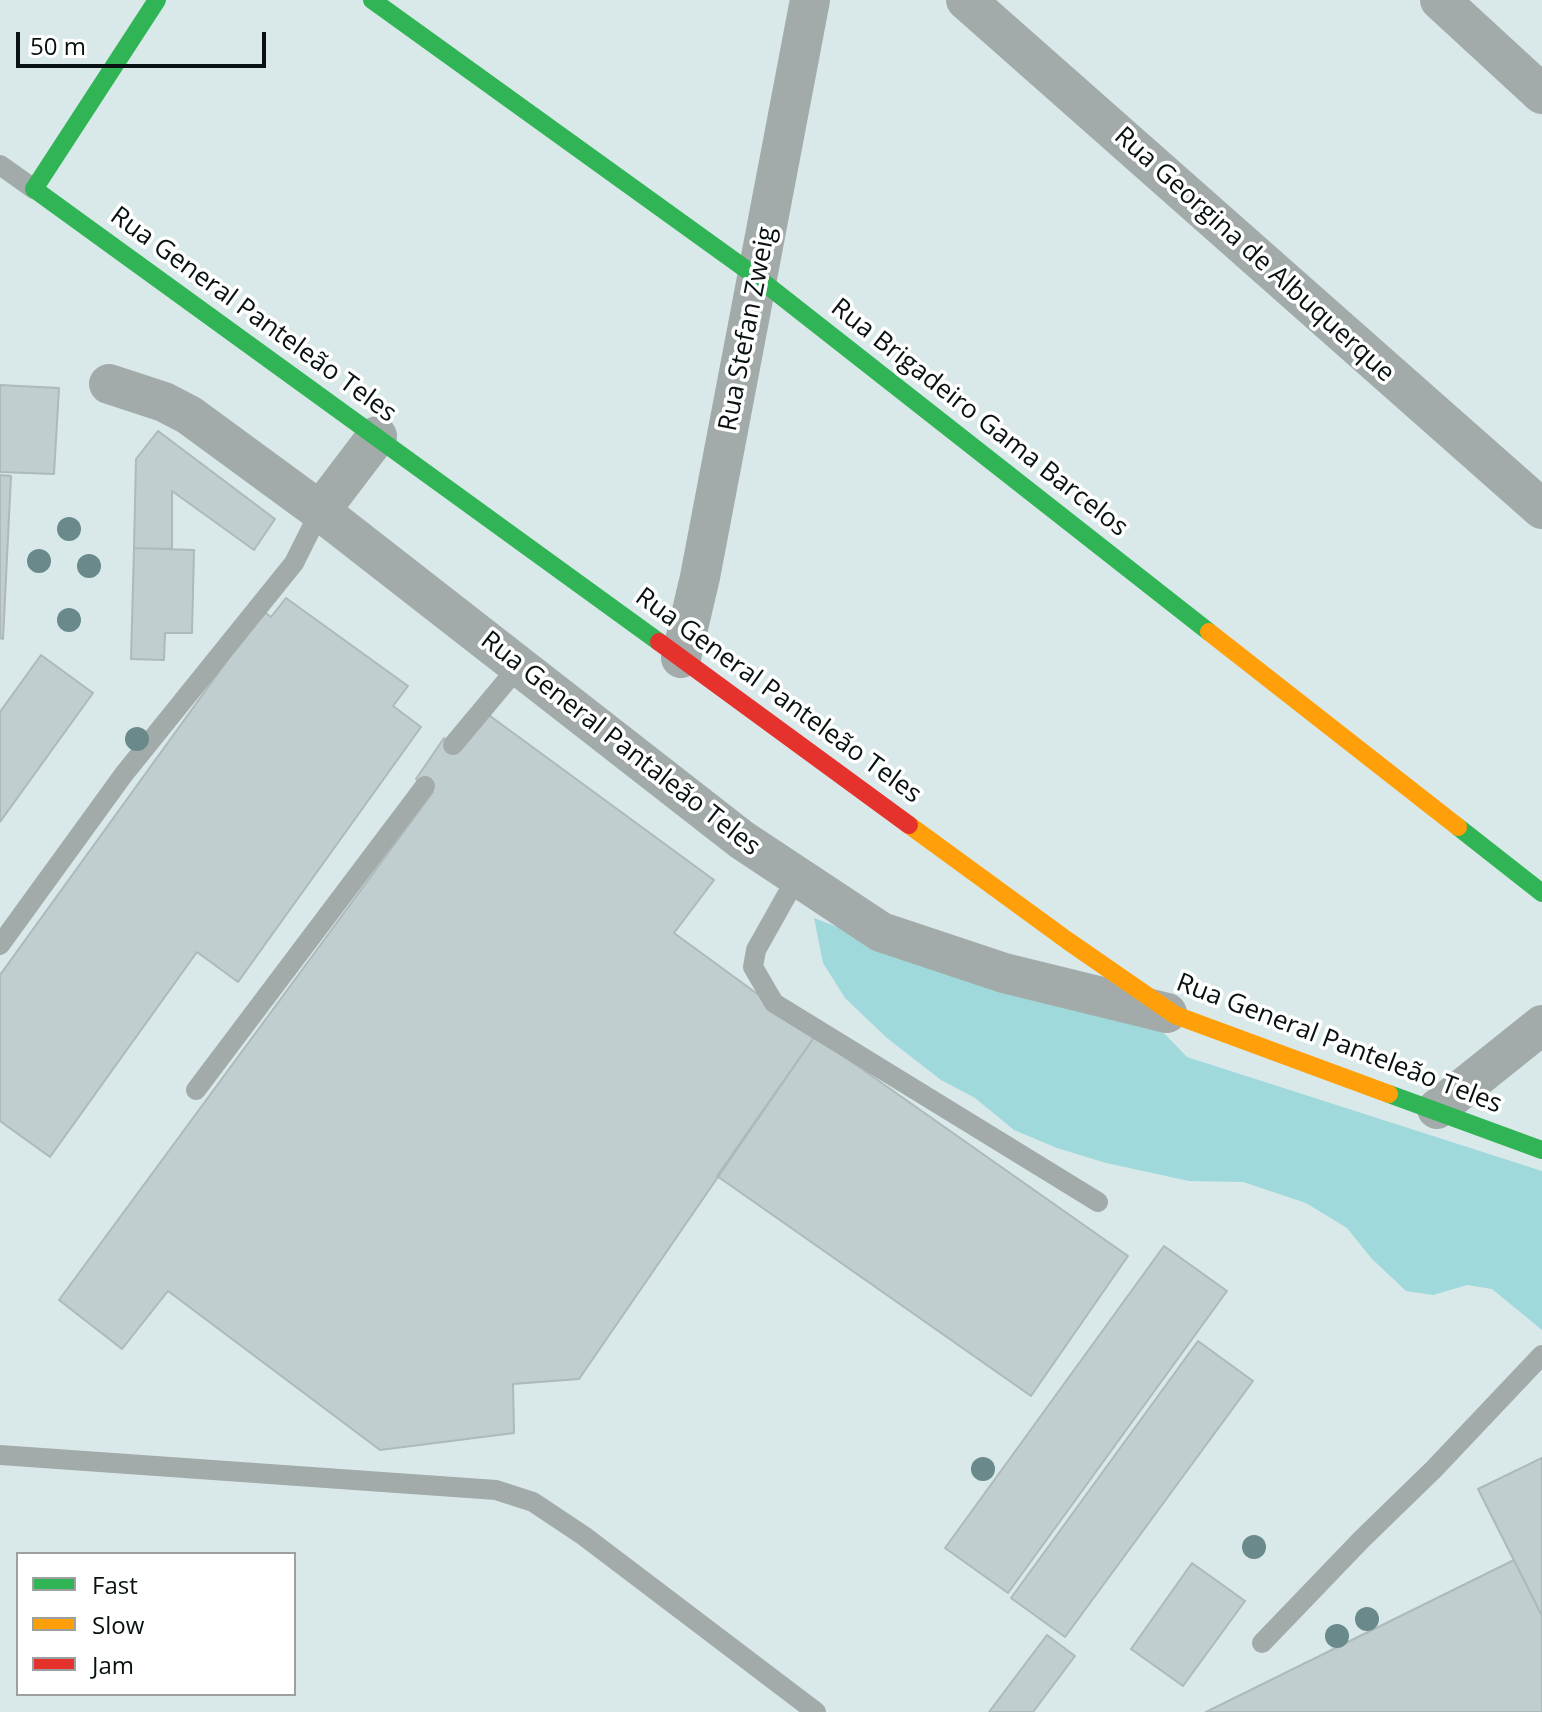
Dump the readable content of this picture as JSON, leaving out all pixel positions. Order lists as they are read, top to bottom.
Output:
{
  "streets": {
    "street": [
      "Rua Georgina de Albuquerque",
      "Rua General Panteleão Teles",
      "Rua Stefan Zweig",
      "Rua Brigadeiro Gama Barcelos",
      "Rua General Pantaleão Teles"
    ]
  },
  "crossings": [
    ["Rua General Panteleão Teles", "Rua Stefan Zweig"],
    ["Rua General Panteleão Teles", "Rua General Pantaleão Teles"],
    ["Rua Stefan Zweig", "Rua Brigadeiro Gama Barcelos"]
  ],
  "legend": ["Fast", "Slow", "Jam"],
  "scale_bar": "50 m"
}
